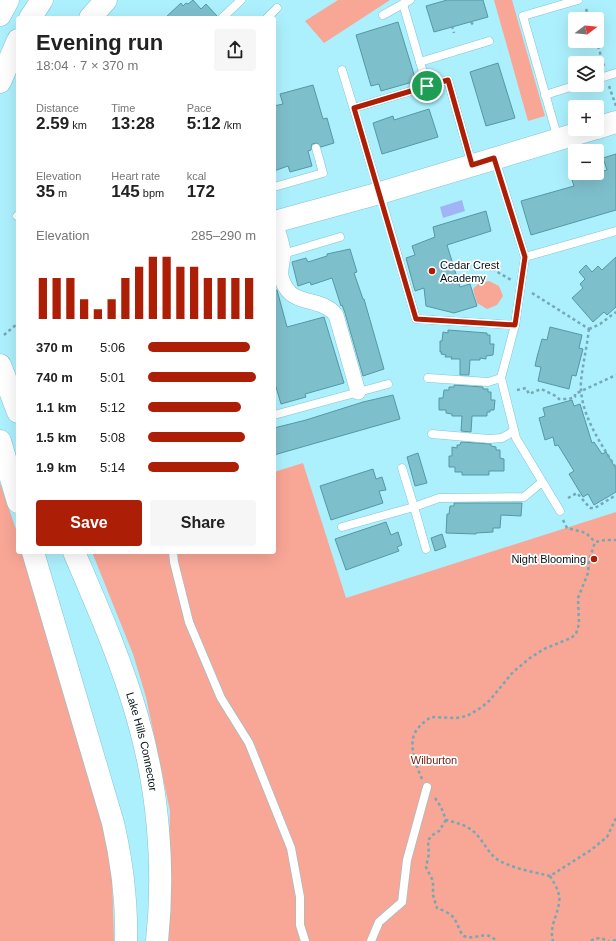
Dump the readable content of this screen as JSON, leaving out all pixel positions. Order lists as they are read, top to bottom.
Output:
{
  "streets": {
    "main road": ["Lake Hills Connector"]
  },
  "parks": ["Wilburton"],
  "places": ["Cedar Crest Academy", "Night Blooming"],
  "north": "right",
  "page": {
    "map_buttons": ["+", "−"],
    "heading": ["Evening run", "18:04 · 7 × 370 m"],
    "stats": [
      ["Distance", "2.59 km"],
      ["Time", "13:28"],
      ["Pace", "5:12 /km"],
      ["Elevation", "35 m"],
      ["Heart rate", "145 bpm"],
      ["kcal", "172"]
    ],
    "chart": ["Elevation", "285–290 m"],
    "list": [
      {
        "name": "370 m",
        "note": "5:06"
      },
      {
        "name": "740 m",
        "note": "5:01"
      },
      {
        "name": "1.1 km",
        "note": "5:12"
      },
      {
        "name": "1.5 km",
        "note": "5:08"
      },
      {
        "name": "1.9 km",
        "note": "5:14"
      }
    ],
    "buttons": ["Save", "Share"]
  }
}
